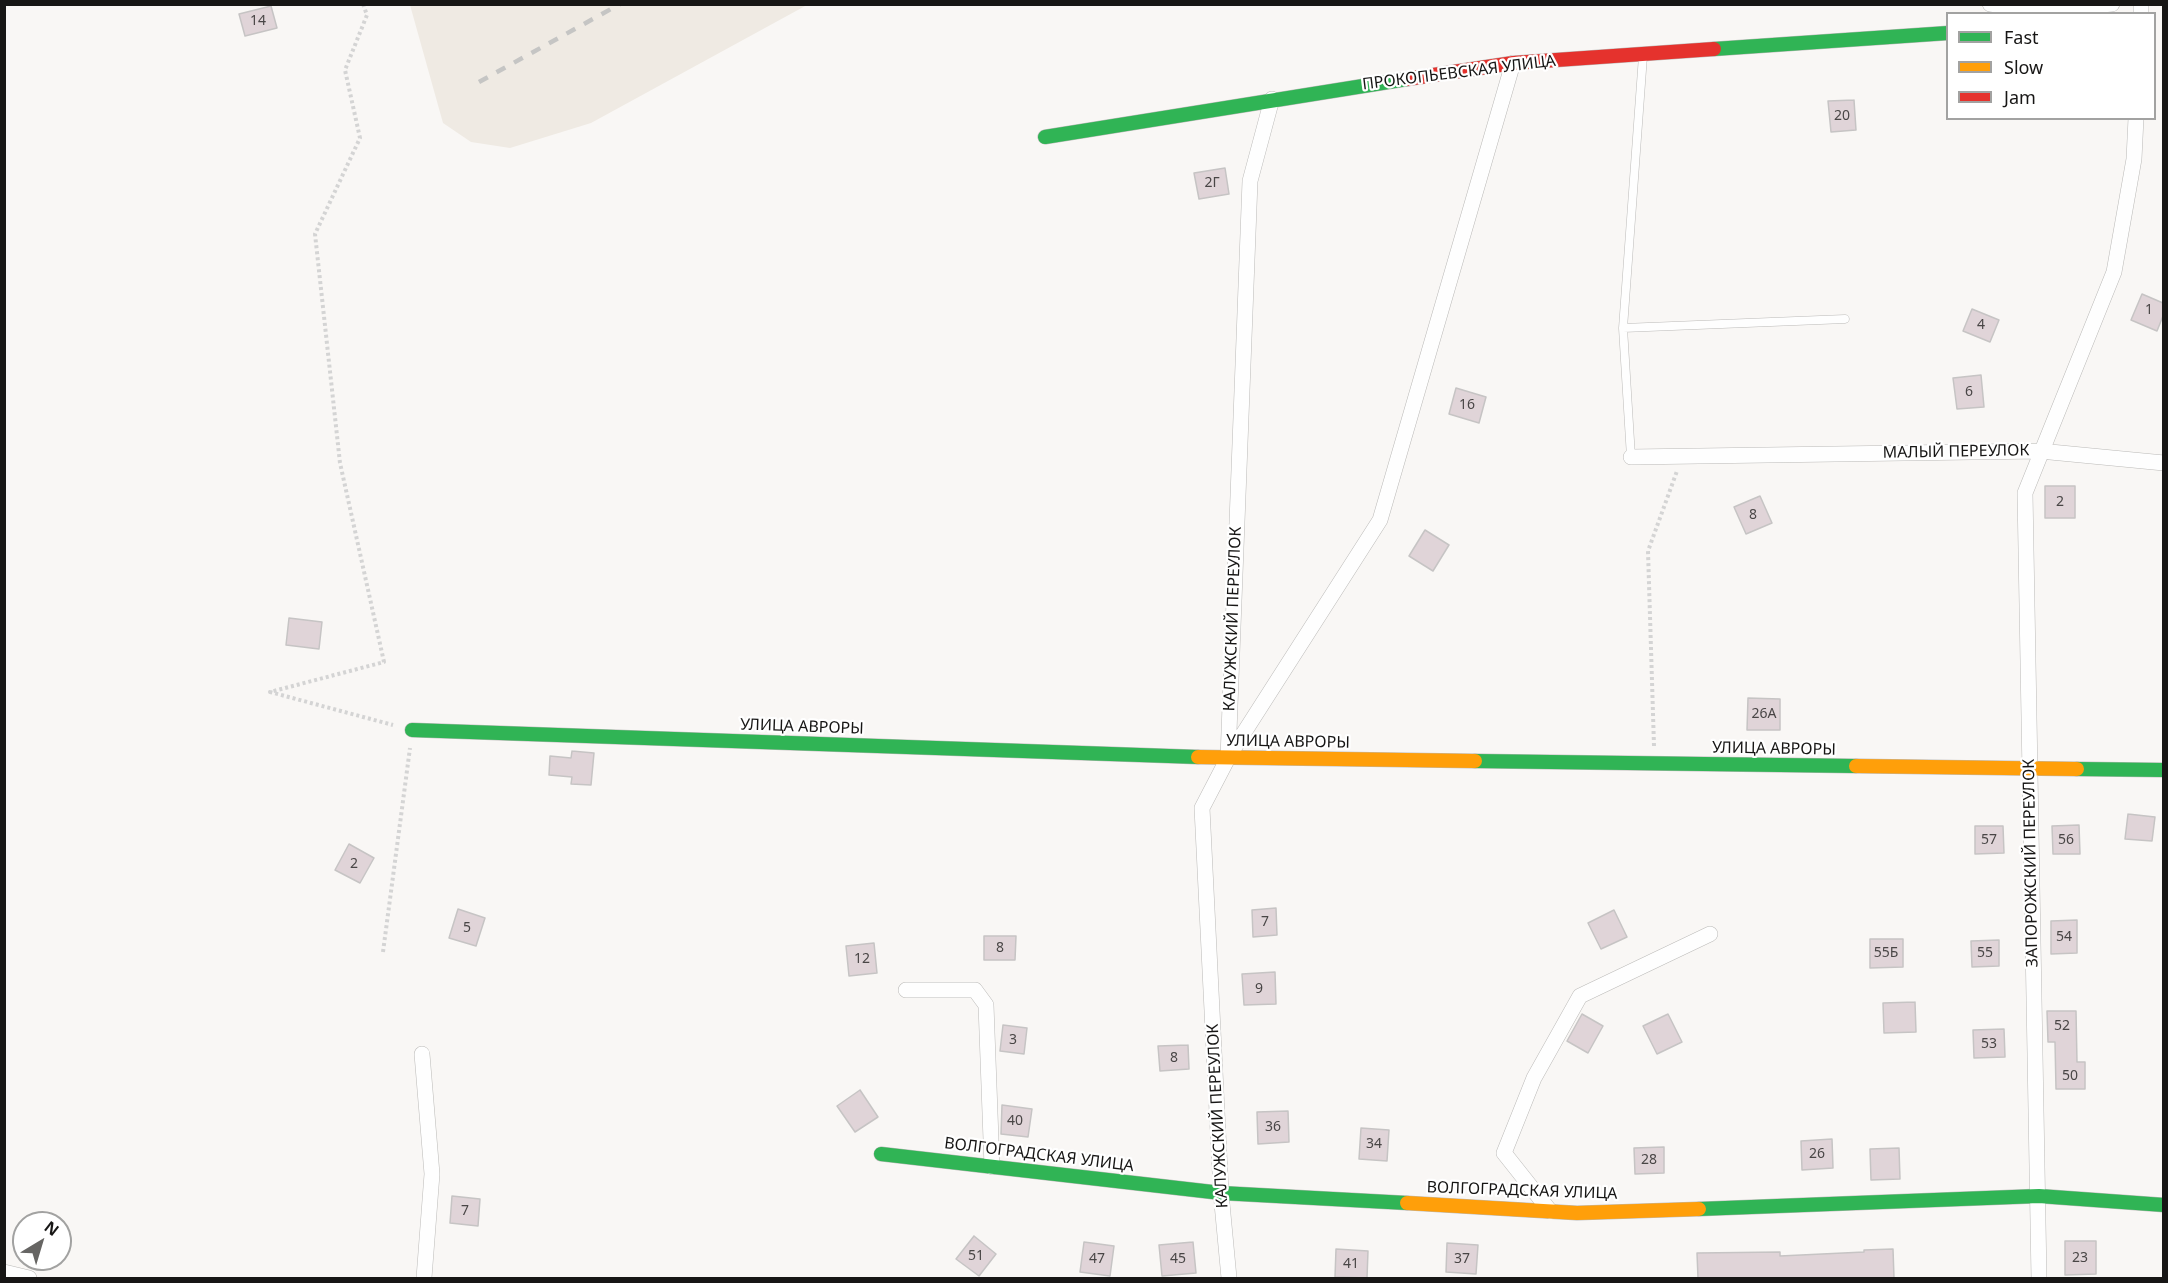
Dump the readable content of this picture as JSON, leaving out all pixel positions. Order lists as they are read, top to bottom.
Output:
{
  "streets": {
    "street": [
      "ПРОКОПЬЕВСКАЯ УЛИЦА",
      "МАЛЫЙ ПЕРЕУЛОК",
      "КАЛУЖСКИЙ ПЕРЕУЛОК",
      "УЛИЦА АВРОРЫ",
      "ЗАПОРОЖСКИЙ ПЕРЕУЛОК",
      "ВОЛГОГРАДСКАЯ УЛИЦА"
    ]
  },
  "crossings": [
    ["ПРОКОПЬЕВСКАЯ УЛИЦА", "КАЛУЖСКИЙ ПЕРЕУЛОК"],
    ["МАЛЫЙ ПЕРЕУЛОК", "ЗАПОРОЖСКИЙ ПЕРЕУЛОК"],
    ["КАЛУЖСКИЙ ПЕРЕУЛОК", "УЛИЦА АВРОРЫ"],
    ["КАЛУЖСКИЙ ПЕРЕУЛОК", "ВОЛГОГРАДСКАЯ УЛИЦА"],
    ["УЛИЦА АВРОРЫ", "ЗАПОРОЖСКИЙ ПЕРЕУЛОК"],
    ["ЗАПОРОЖСКИЙ ПЕРЕУЛОК", "ВОЛГОГРАДСКАЯ УЛИЦА"]
  ],
  "house_numbers": [
    "14",
    "20",
    "2Г",
    "1",
    "4",
    "6",
    "16",
    "2",
    "8",
    "26А",
    "57",
    "56",
    "2",
    "7",
    "5",
    "54",
    "8",
    "55Б",
    "55",
    "12",
    "9",
    "52",
    "3",
    "53",
    "8",
    "50",
    "40",
    "36",
    "34",
    "26",
    "28",
    "7",
    "51",
    "23",
    "47",
    "45",
    "37",
    "41"
  ],
  "legend": ["Fast", "Slow", "Jam"],
  "north": "top right"
}
